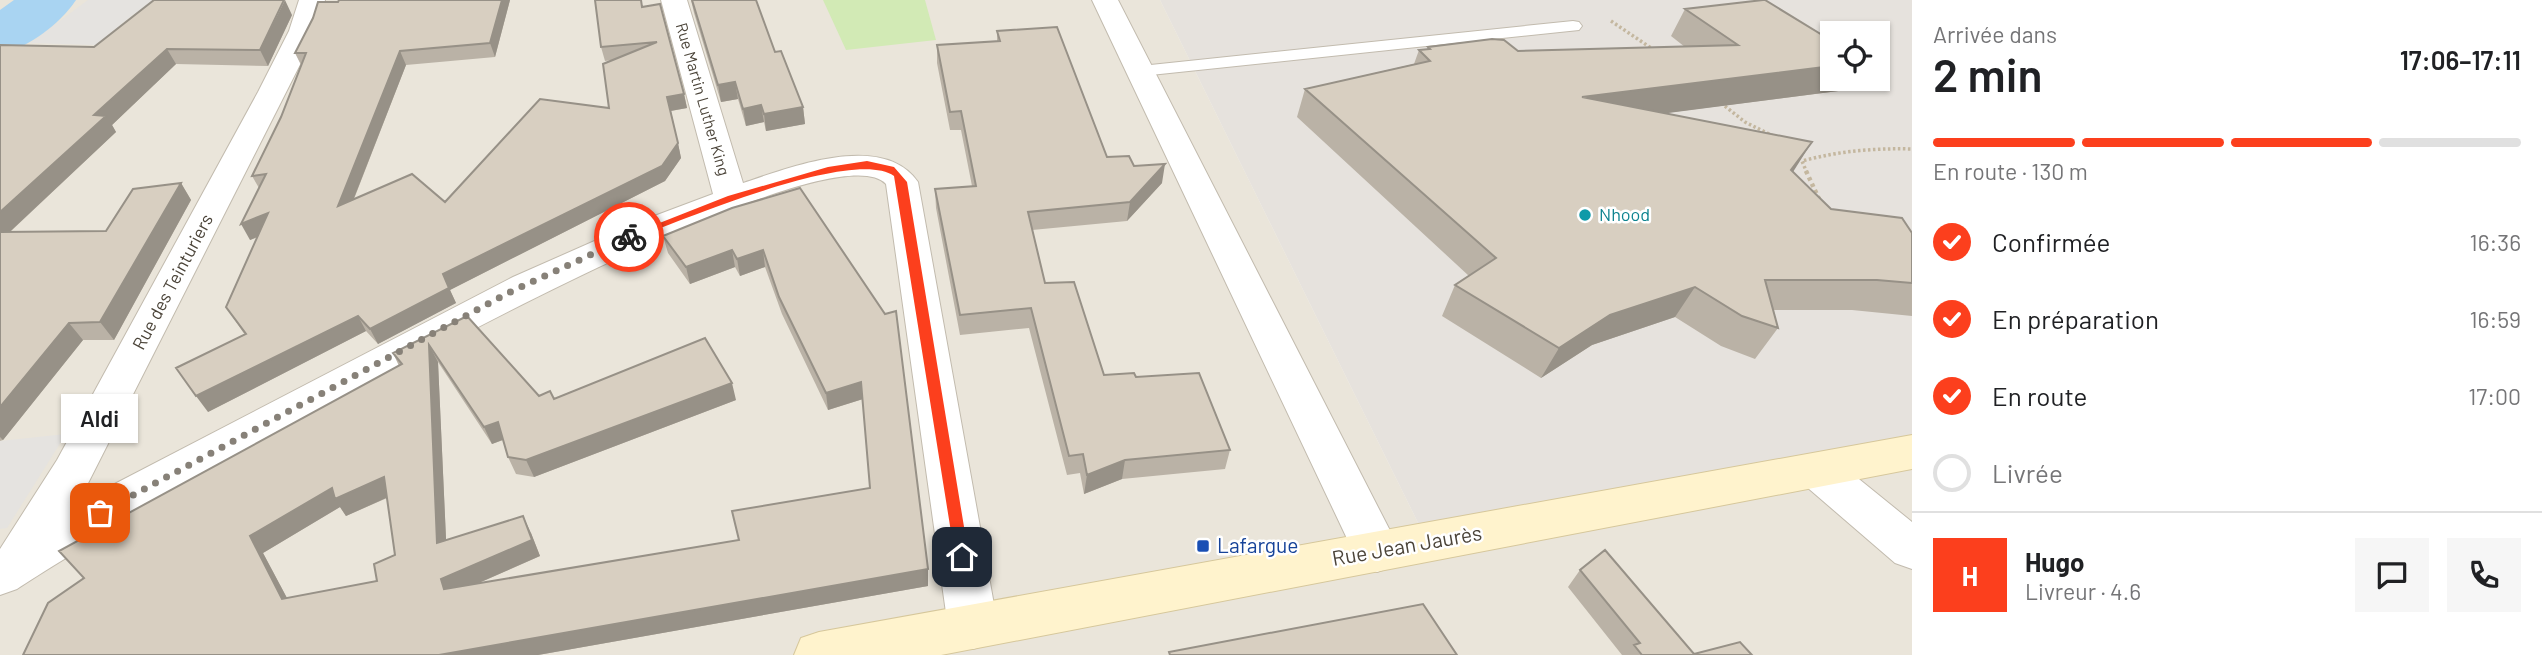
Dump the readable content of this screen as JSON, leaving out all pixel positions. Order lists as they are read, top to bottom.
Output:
{
  "streets": {
    "main road": ["Rue Jean Jaurès"],
    "street": ["Rue Martin Luther King", "Rue des Teinturiers"]
  },
  "places": {
    "other": ["Nhood", "Aldi"],
    "transit": ["Lafargue"]
  },
  "page": {
    "heading": ["2 min", "Arrivée dans", "17:06–17:11"],
    "panel": ["Hugo", "Livreur · 4.6"],
    "bar": "En route · 130 m",
    "list": [
      ["Confirmée", "16:36"],
      ["En préparation", "16:59"],
      ["En route", "17:00"],
      "Livrée"
    ],
    "bubble": "Aldi",
    "round": "H"
  }
}
